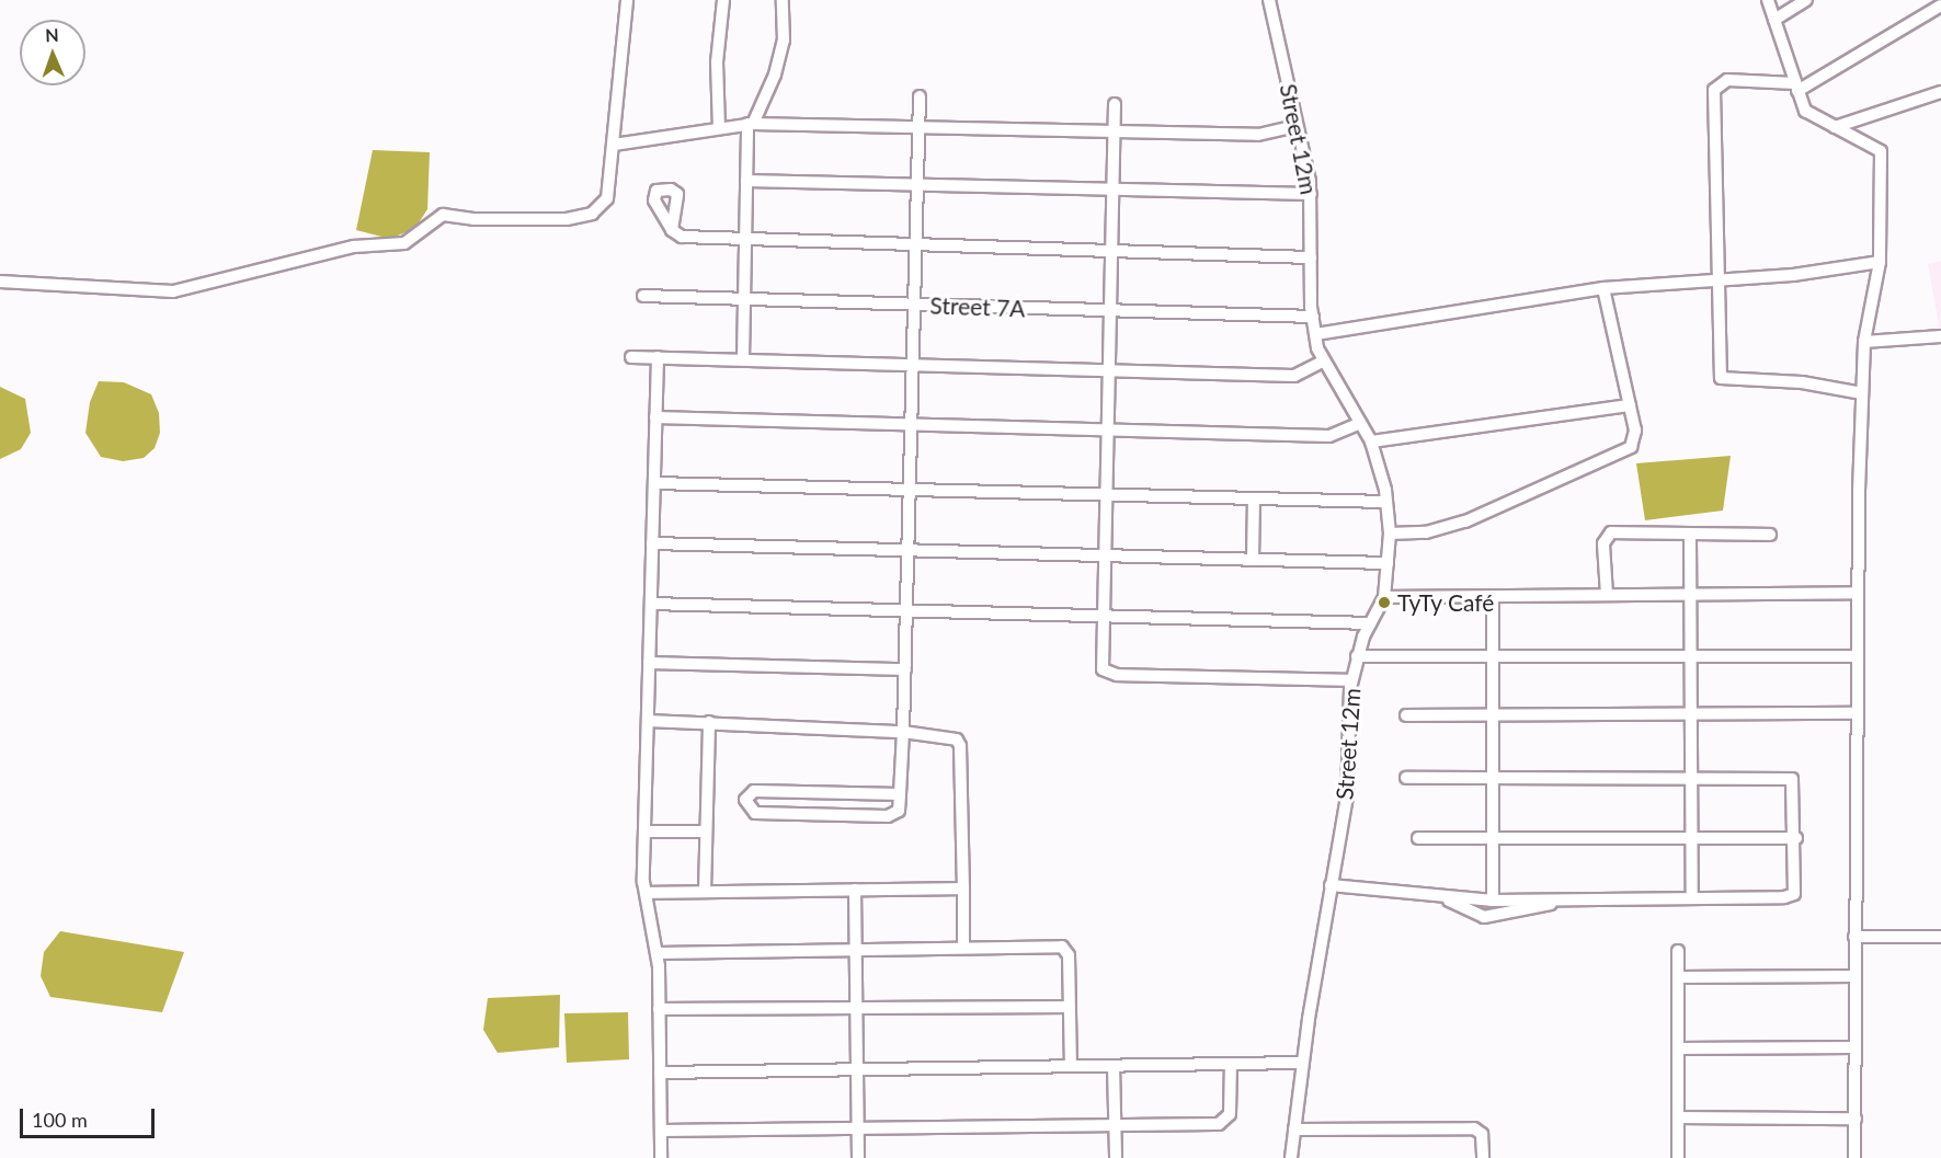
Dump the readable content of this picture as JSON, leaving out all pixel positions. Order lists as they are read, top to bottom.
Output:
{
  "streets": {
    "street": ["Street 12m", "Street 7A"]
  },
  "crossings": [
    ["Street 12m", "Street 7A"]
  ],
  "places": ["TyTy Café"],
  "scale_bar": "100 m",
  "north": "top"
}
